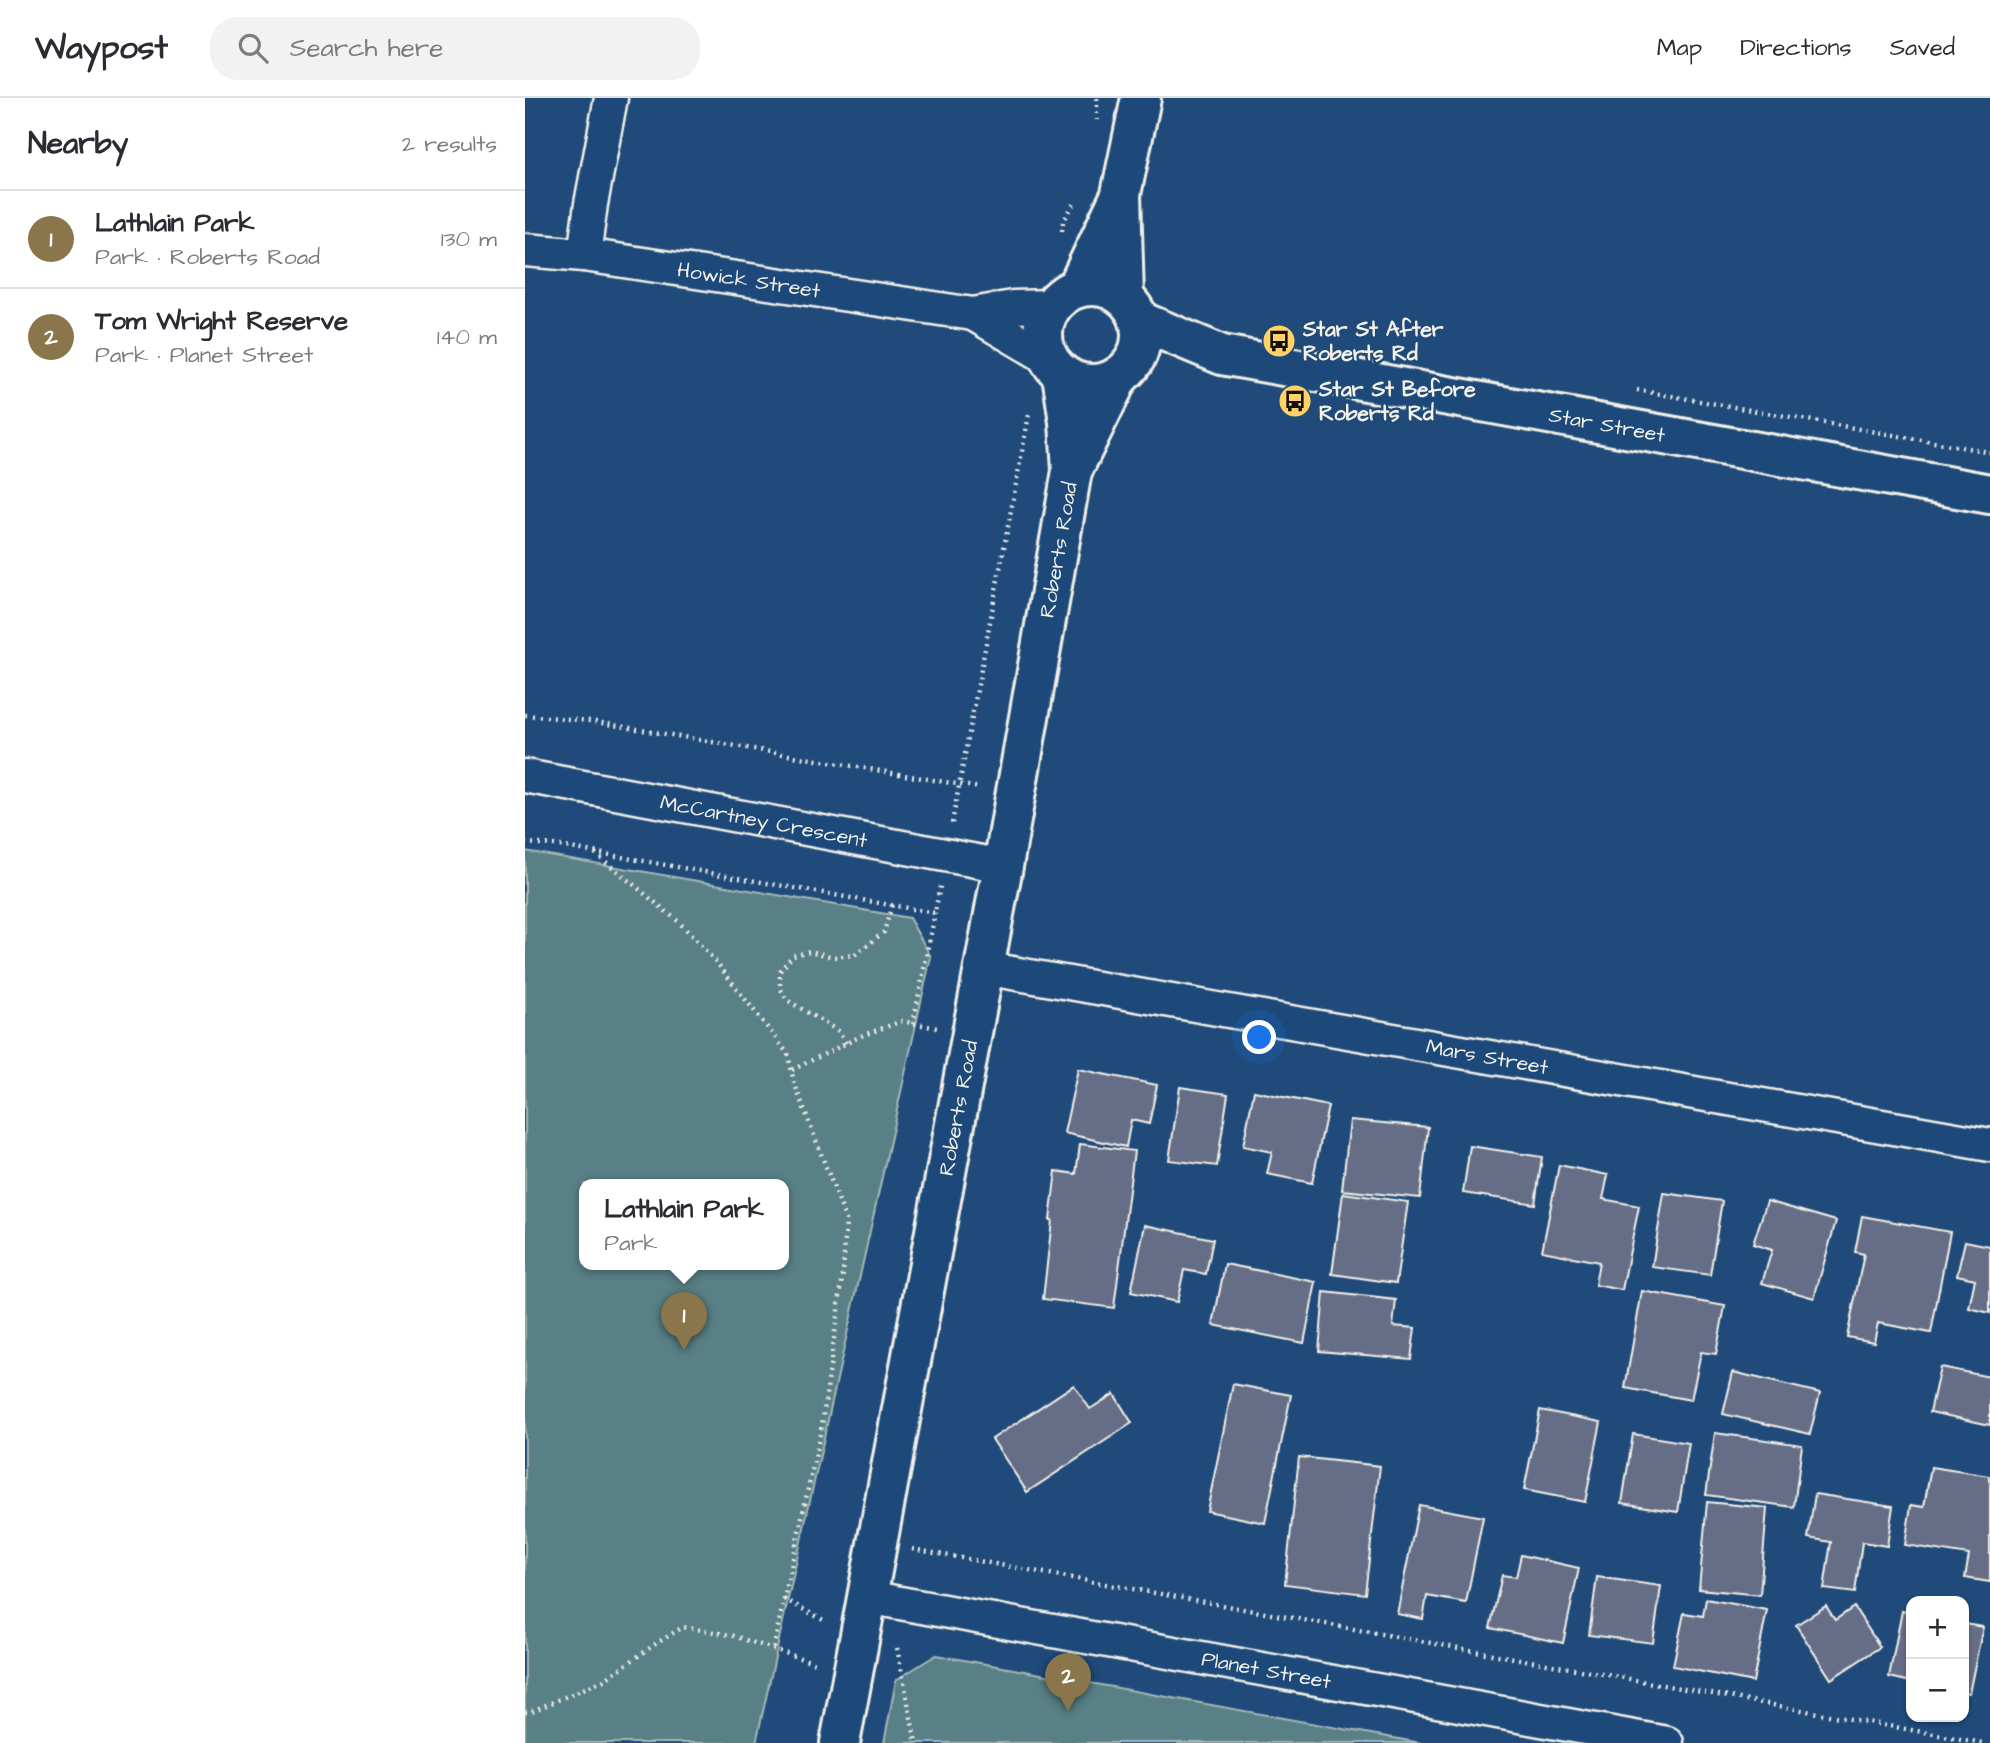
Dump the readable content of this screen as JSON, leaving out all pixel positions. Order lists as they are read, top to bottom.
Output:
{
  "streets": {
    "main road": ["Star Street", "Roberts Road"],
    "street": [
      "Howick Street",
      "McCartney Crescent",
      "Mars Street",
      "Planet Street"
    ]
  },
  "crossings": [
    ["Howick Street", "Star Street"],
    ["Howick Street", "Roberts Road"],
    ["Star Street", "Roberts Road"],
    ["Roberts Road", "McCartney Crescent"],
    ["Roberts Road", "Mars Street"],
    ["Roberts Road", "Planet Street"]
  ],
  "places": {
    "bus stop": ["Star St After Roberts Rd", "Star St Before Roberts Rd"]
  },
  "page": {
    "header": "Waypost",
    "search": "Search here",
    "nav": ["Map", "Directions", "Saved"],
    "heading": ["Nearby", "2 results"],
    "list": [
      {
        "mark": "1",
        "name": "Lathlain Park",
        "note": "Park · Roberts Road",
        "value": "130 m"
      },
      {
        "mark": "2",
        "name": "Tom Wright Reserve",
        "note": "Park · Planet Street",
        "value": "140 m"
      }
    ],
    "popup": ["Lathlain Park", "Park"],
    "pins": ["1", "2"],
    "map_buttons": ["+", "−"]
  }
}
